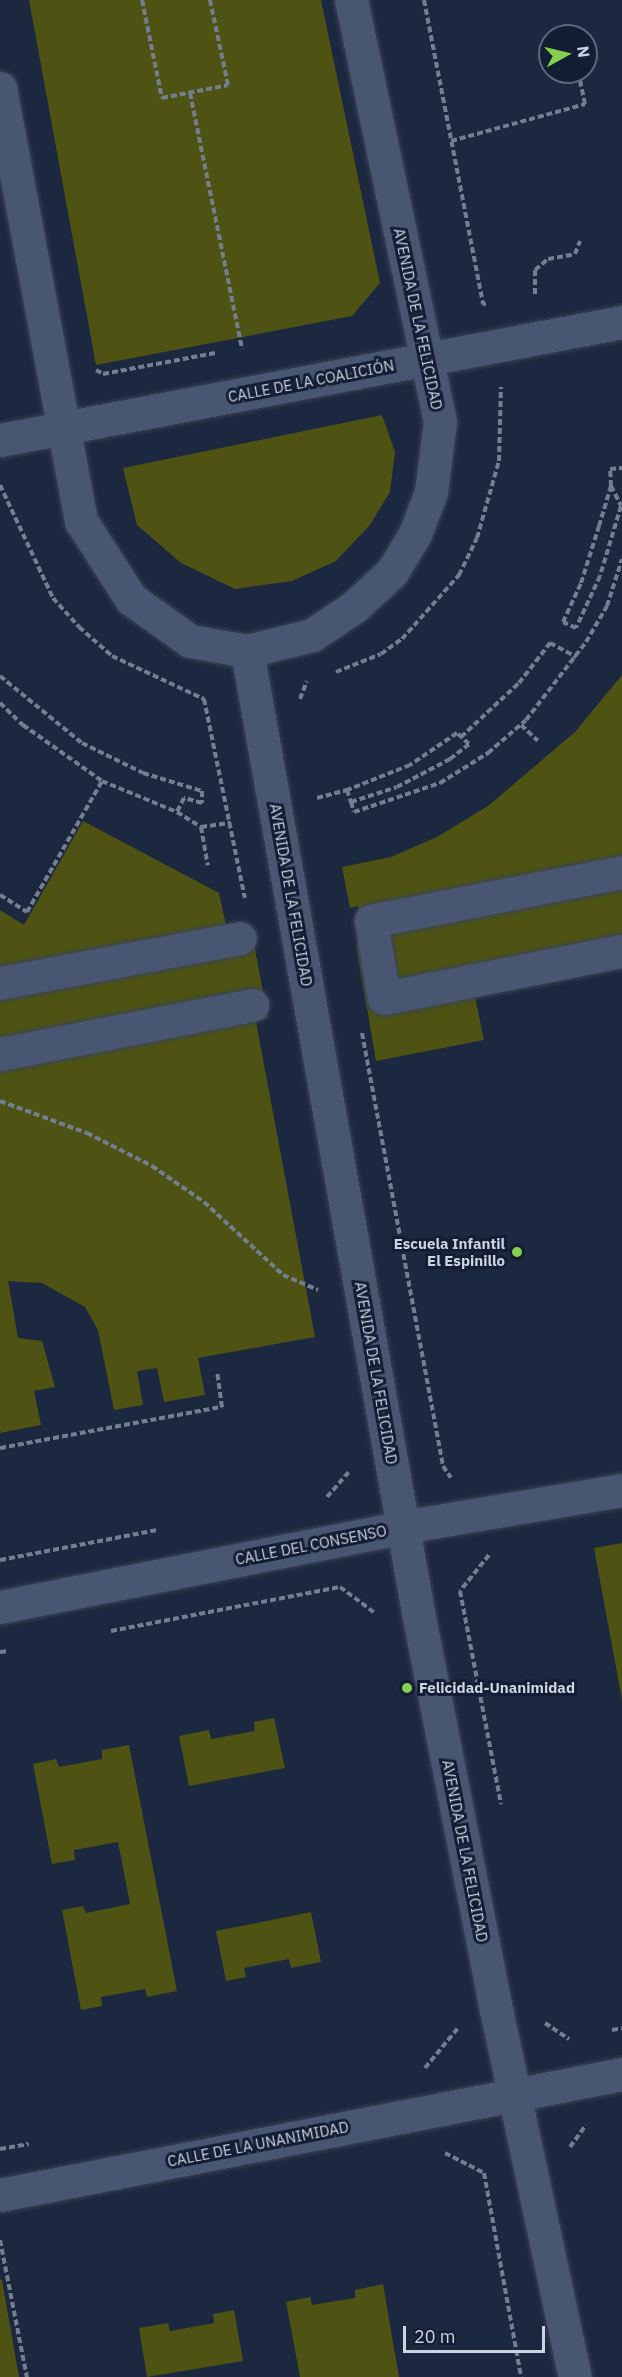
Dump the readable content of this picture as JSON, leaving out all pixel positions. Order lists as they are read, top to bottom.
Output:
{
  "streets": {
    "street": [
      "AVENIDA DE LA FELICIDAD",
      "CALLE DE LA COALICIÓN",
      "CALLE DEL CONSENSO",
      "CALLE DE LA UNANIMIDAD"
    ]
  },
  "crossings": [
    ["AVENIDA DE LA FELICIDAD", "CALLE DE LA COALICIÓN"],
    ["AVENIDA DE LA FELICIDAD", "CALLE DEL CONSENSO"],
    ["AVENIDA DE LA FELICIDAD", "CALLE DE LA UNANIMIDAD"]
  ],
  "places": ["Escuela Infantil El Espinillo", "Felicidad-Unanimidad"],
  "scale_bar": "20 m",
  "north": "right"
}
